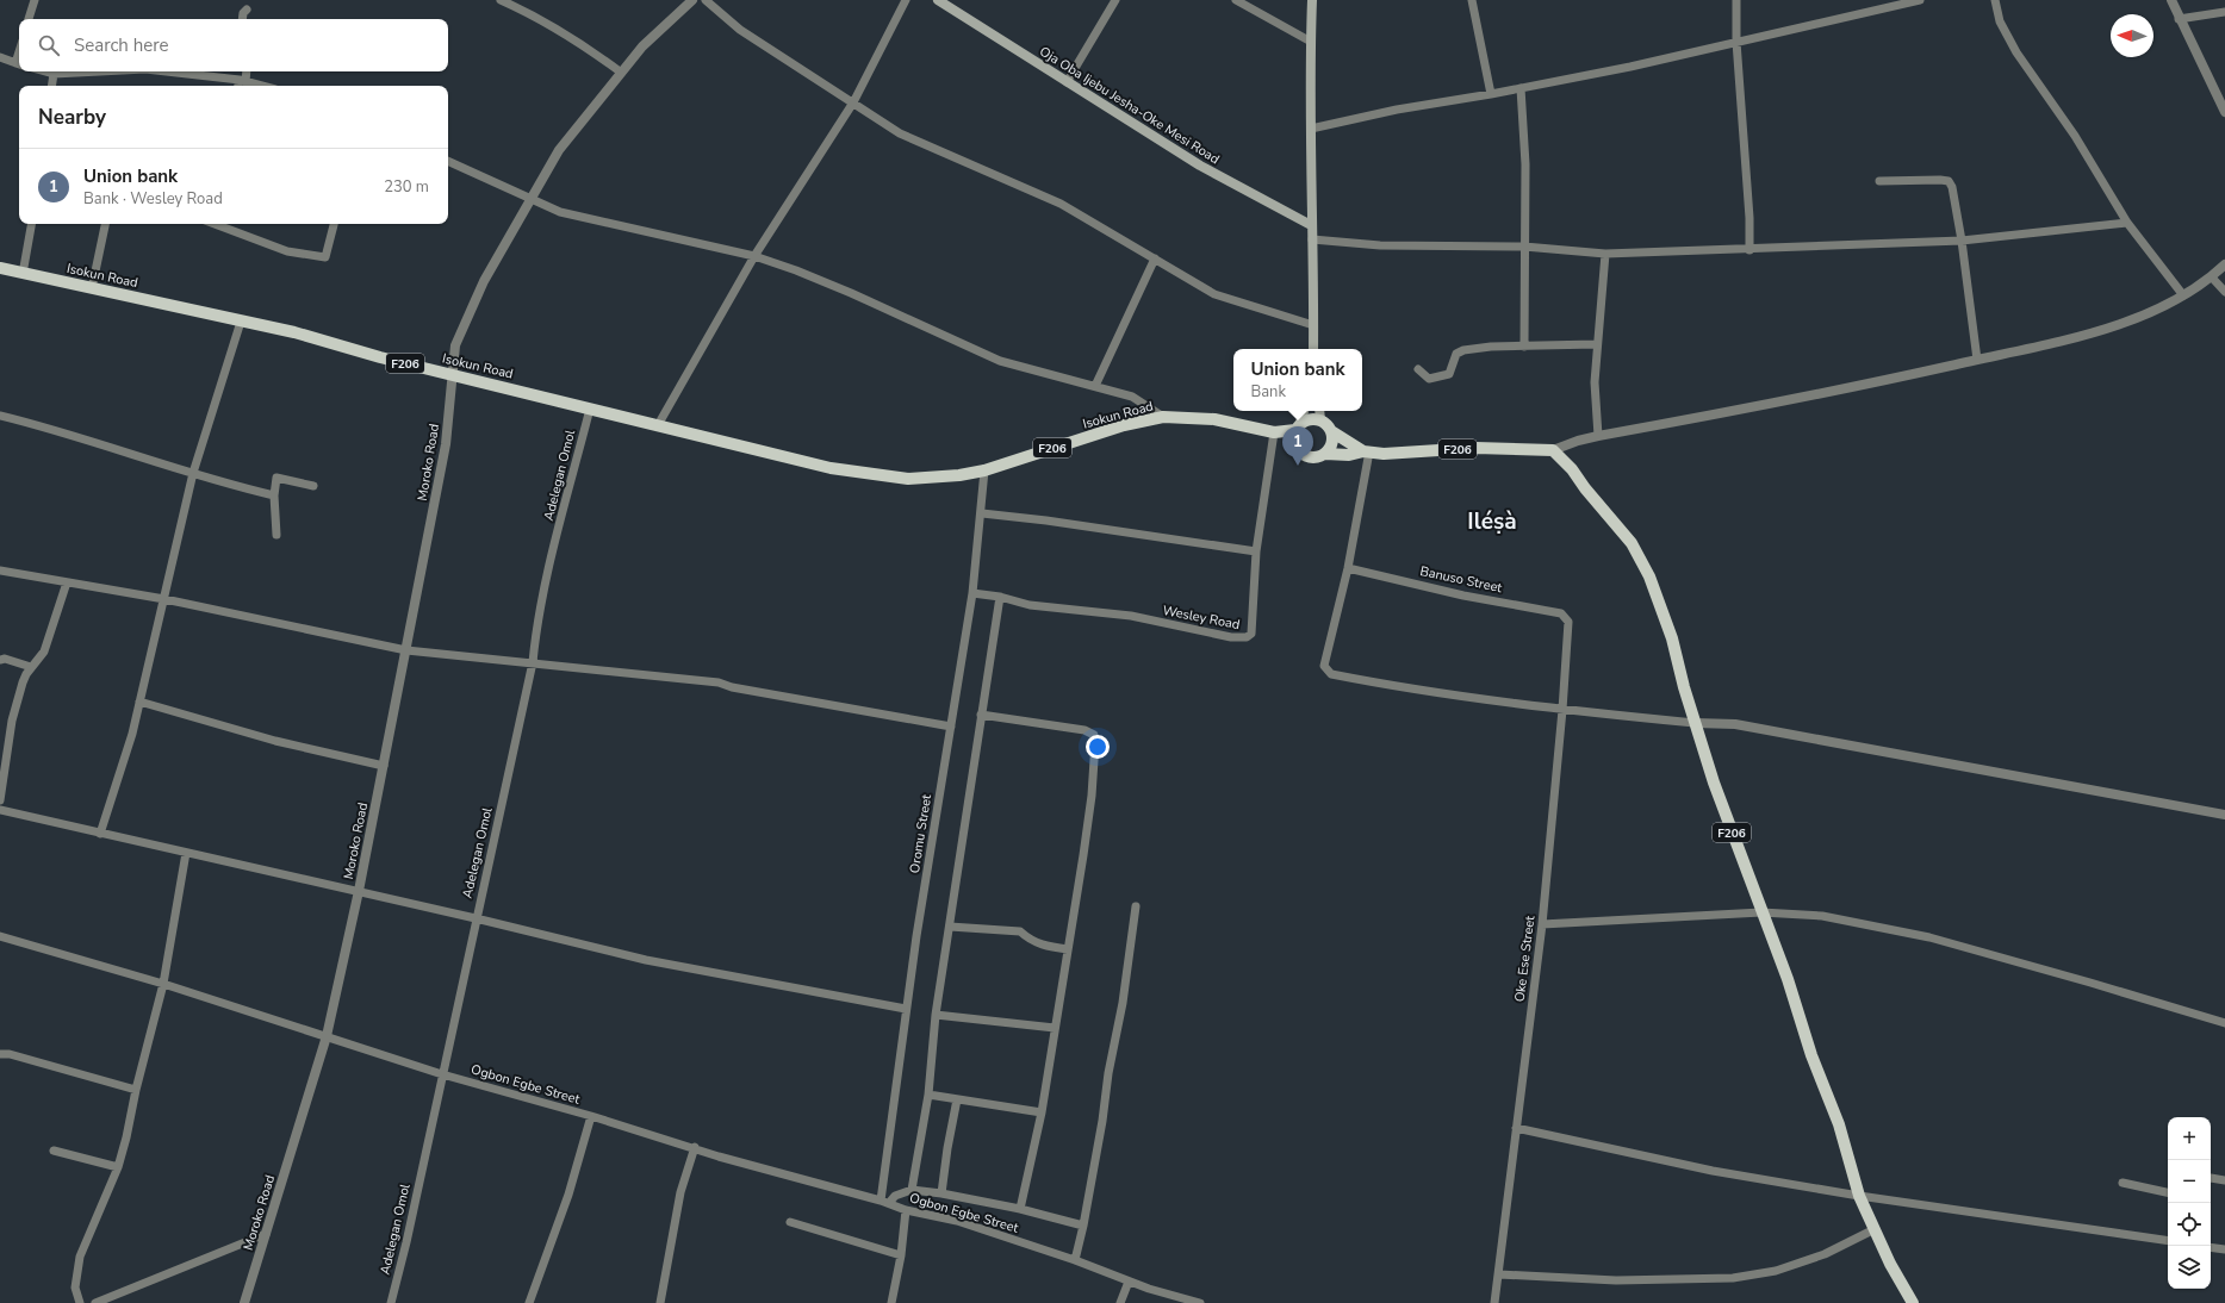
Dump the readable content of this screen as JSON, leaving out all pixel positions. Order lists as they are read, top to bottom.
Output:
{
  "streets": {
    "main road": ["Oja Oba Ijebu Jesha-Oke Mesi Road", "Isokun Road", "F206"],
    "street": [
      "Moroko Road",
      "Adelegan Omol",
      "Banuso Street",
      "Wesley Road",
      "Oromu Street",
      "Oke Ese Street",
      "Ogbon Egbe Street"
    ]
  },
  "crossings": [
    ["Isokun Road", "F206"],
    ["Isokun Road", "Moroko Road"],
    ["Isokun Road", "Adelegan Omol"],
    ["Isokun Road", "Wesley Road"],
    ["Isokun Road", "Oromu Street"],
    ["F206", "Wesley Road"],
    ["Moroko Road", "Ogbon Egbe Street"],
    ["Adelegan Omol", "Ogbon Egbe Street"],
    ["Banuso Street", "Oke Ese Street"],
    ["Wesley Road", "Oromu Street"],
    ["Oromu Street", "Ogbon Egbe Street"]
  ],
  "districts": ["Iléṣà"],
  "north": "left",
  "page": {
    "search": "Search here",
    "heading": "Nearby",
    "list": [
      {
        "mark": "1",
        "name": "Union bank",
        "note": "Bank · Wesley Road",
        "value": "230 m"
      }
    ],
    "popup": ["Union bank", "Bank"],
    "pins": "1",
    "map_buttons": ["+", "−"]
  }
}
